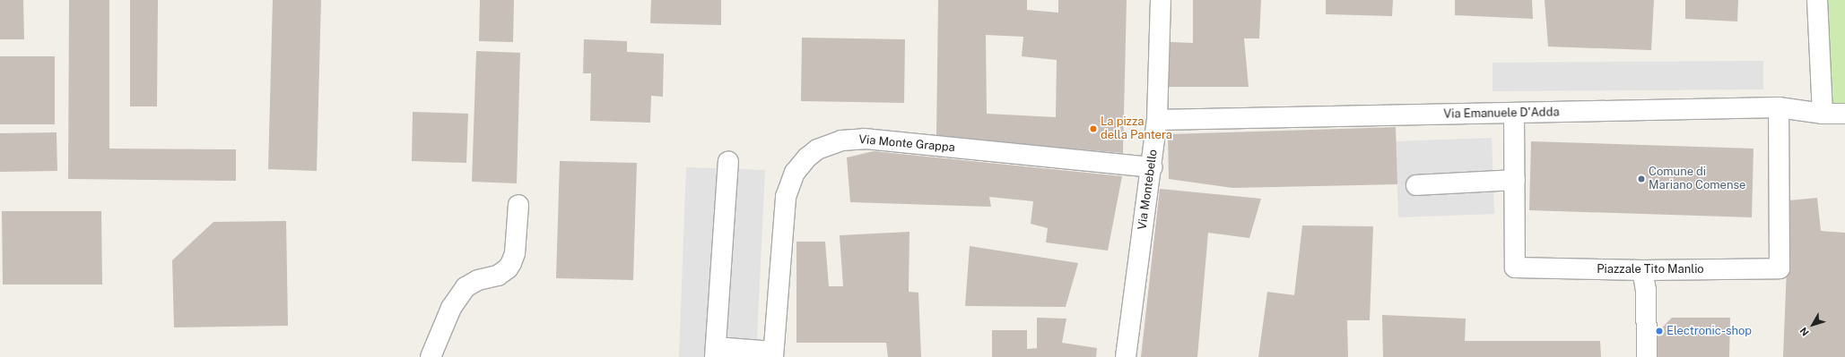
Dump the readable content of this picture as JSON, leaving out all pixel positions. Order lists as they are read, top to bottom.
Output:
{
  "streets": {
    "street": [
      "Via Emanuele D'Adda",
      "Via Monte Grappa",
      "Via Montebello",
      "Piazzale Tito Manlio"
    ]
  },
  "crossings": [
    ["Via Emanuele D'Adda", "Via Montebello"],
    ["Via Emanuele D'Adda", "Piazzale Tito Manlio"],
    ["Via Monte Grappa", "Via Montebello"]
  ],
  "places": ["La pizza della Pantera", "Comune di Mariano Comense", "Electronic-shop"],
  "north": "bottom left"
}
